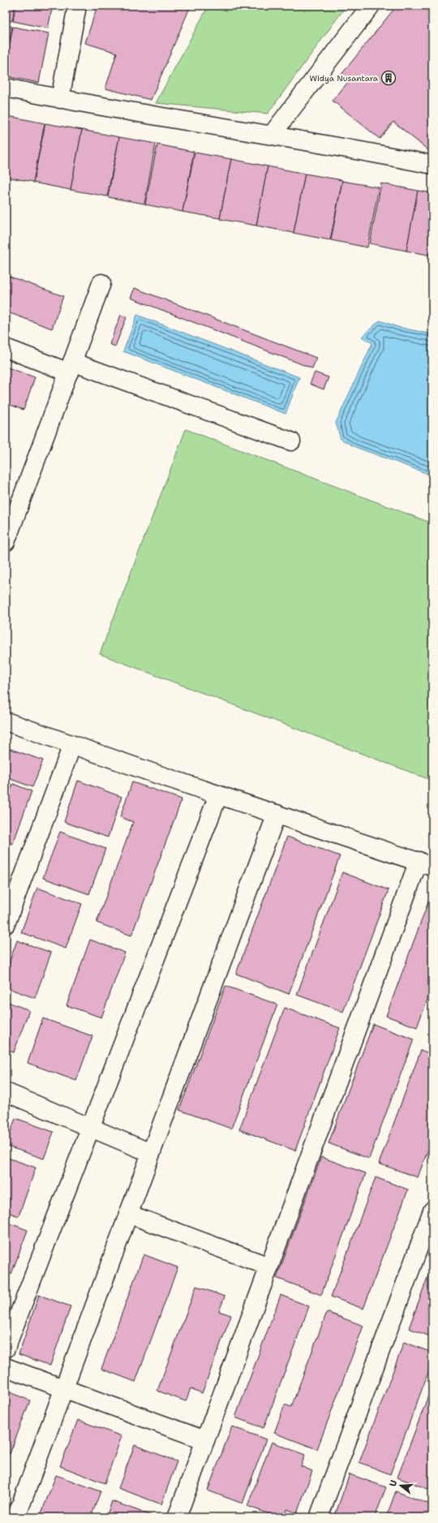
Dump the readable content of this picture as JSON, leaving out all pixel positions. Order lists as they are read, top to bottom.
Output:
{
  "places": {
    "building": ["Widya Nusantara"]
  },
  "north": "left"
}
